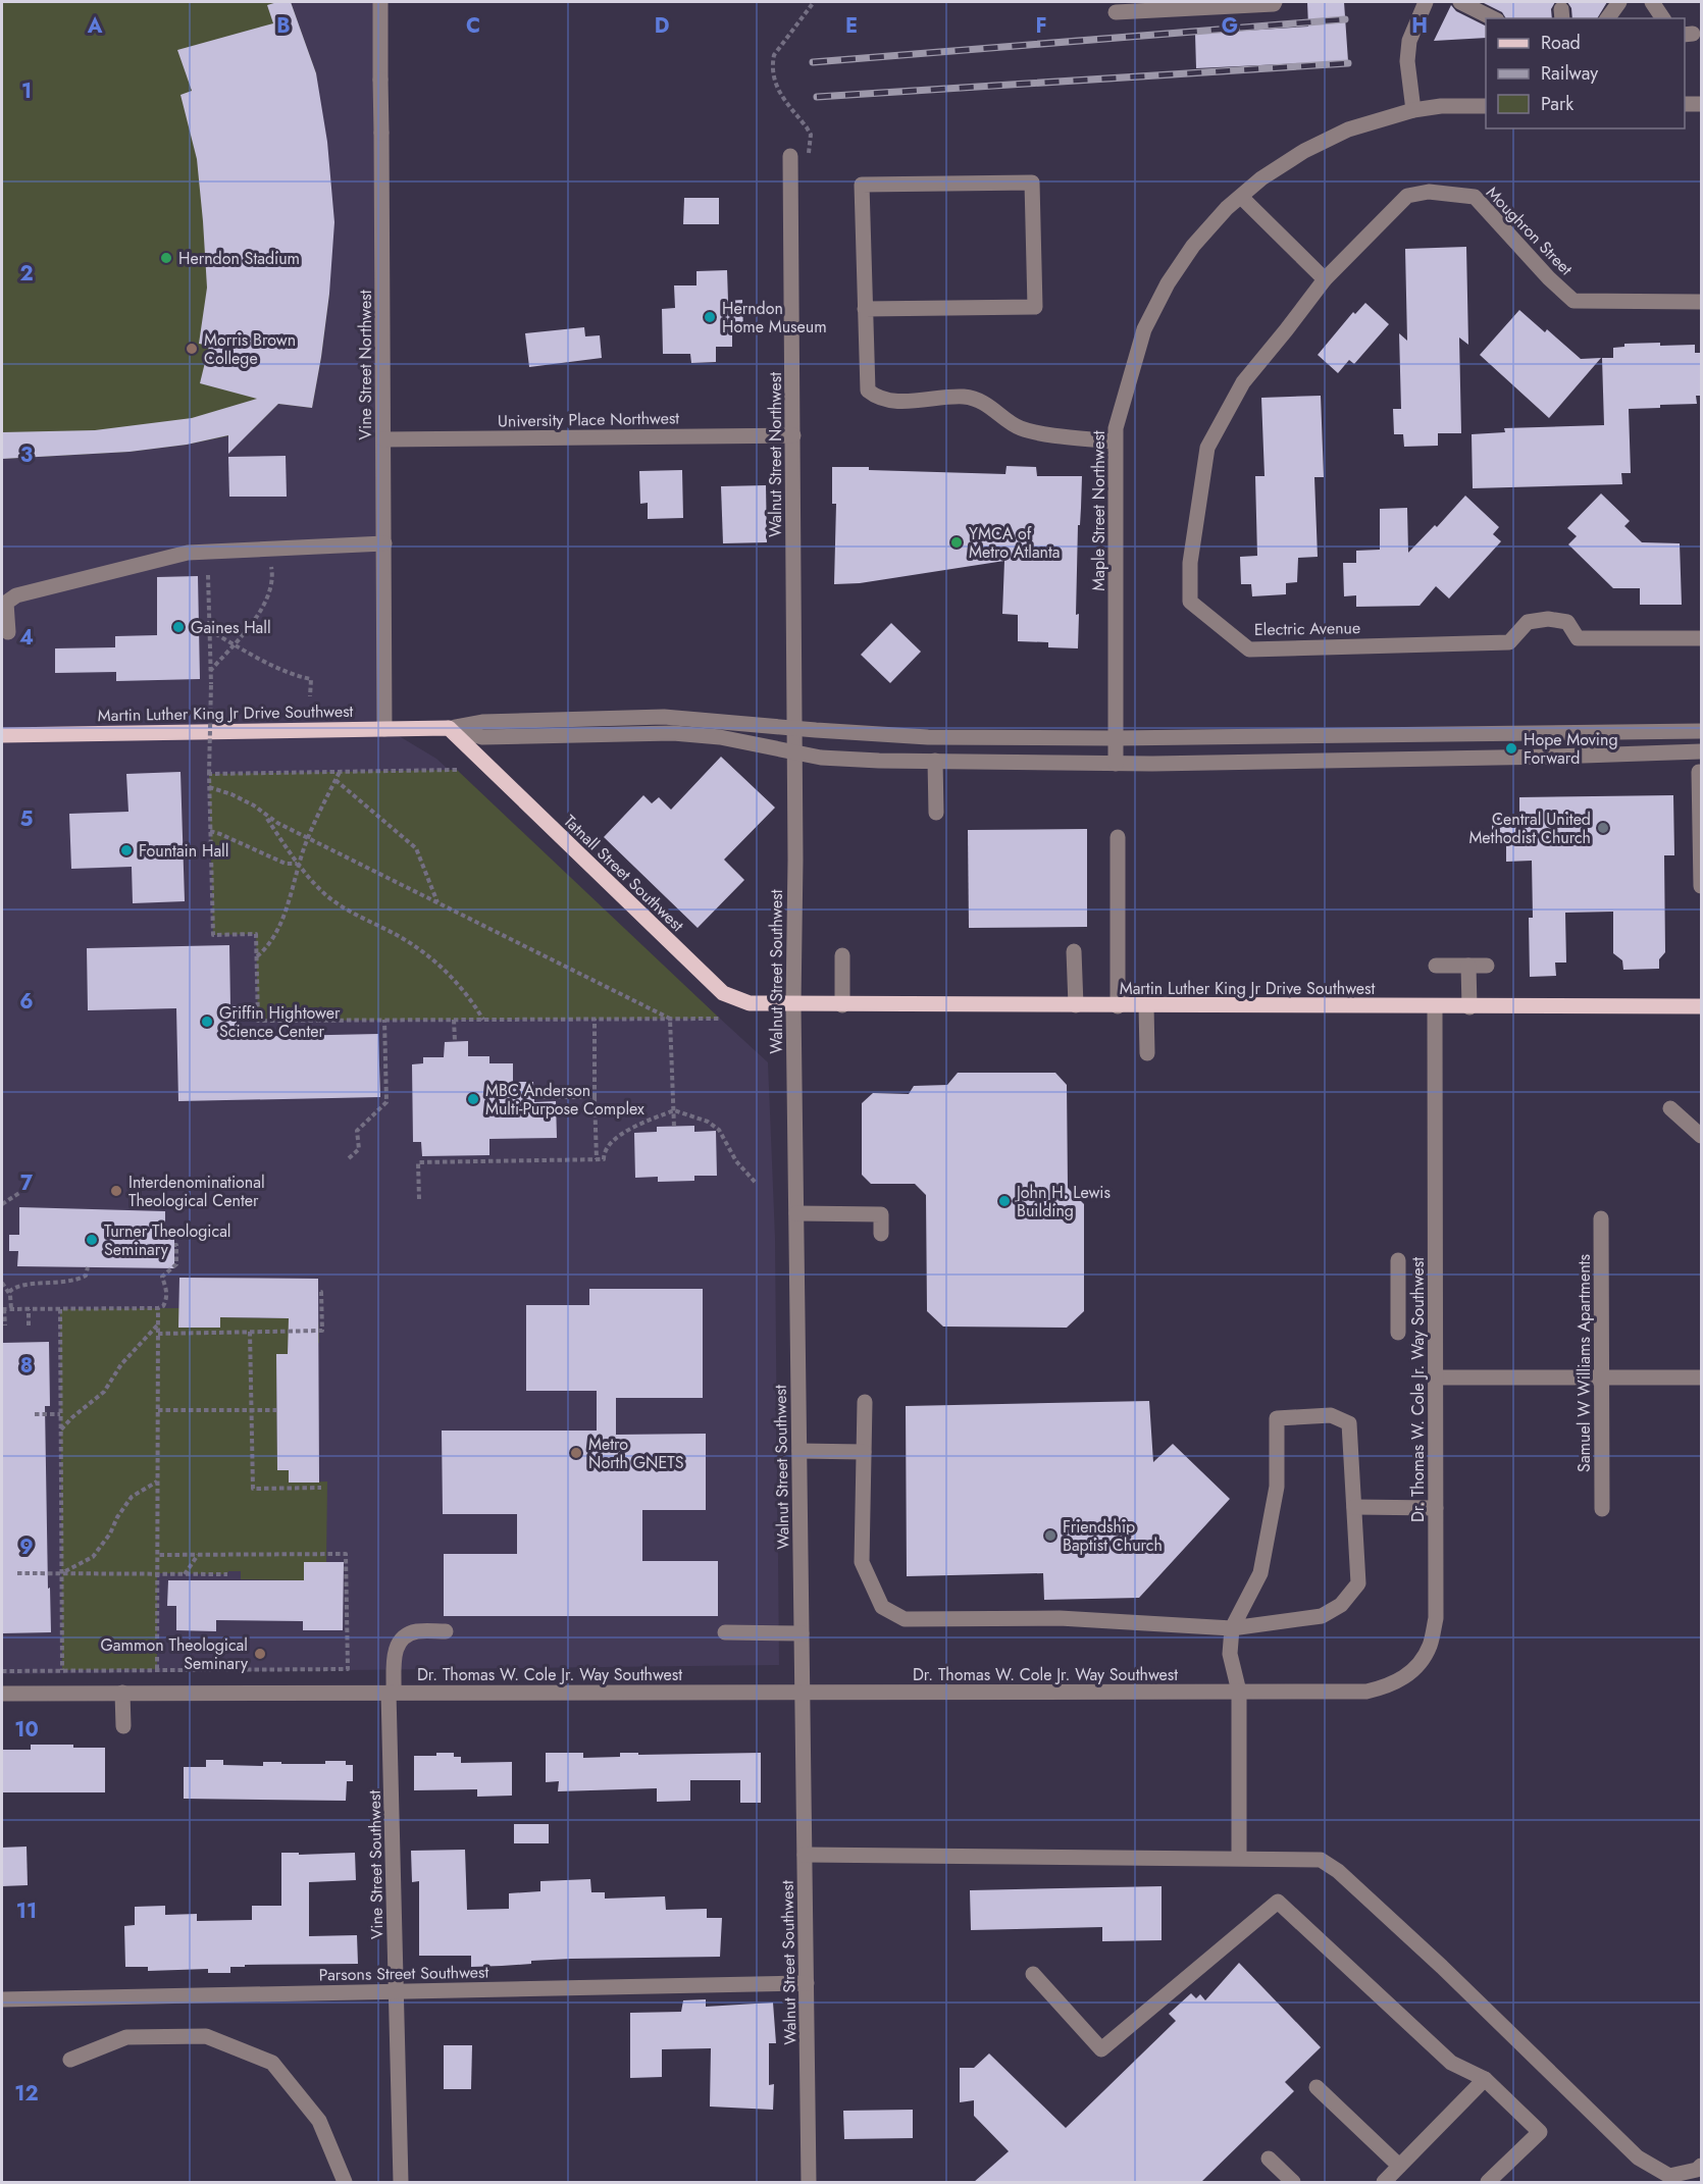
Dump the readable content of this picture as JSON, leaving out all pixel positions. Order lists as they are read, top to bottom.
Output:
{
  "streets": {
    "main road": ["Martin Luther King Jr Drive Southwest", "Tatnall Street Southwest"],
    "street": [
      "Moughron Street",
      "Vine Street Northwest",
      "University Place Northwest",
      "Walnut Street Northwest",
      "Maple Street Northwest",
      "Electric Avenue",
      "Walnut Street Southwest",
      "Samuel W Williams Apartments",
      "Dr. Thomas W. Cole Jr. Way Southwest",
      "Vine Street Southwest",
      "Parsons Street Southwest"
    ]
  },
  "crossings": [
    ["Moughron Street", "Electric Avenue"],
    ["Vine Street Northwest", "University Place Northwest"],
    ["Vine Street Northwest", "Martin Luther King Jr Drive Southwest"],
    ["University Place Northwest", "Walnut Street Northwest"],
    ["Walnut Street Northwest", "Walnut Street Southwest"],
    ["Martin Luther King Jr Drive Southwest", "Tatnall Street Southwest"],
    ["Martin Luther King Jr Drive Southwest", "Walnut Street Southwest"],
    ["Martin Luther King Jr Drive Southwest", "Dr. Thomas W. Cole Jr. Way Southwest"],
    ["Tatnall Street Southwest", "Walnut Street Southwest"],
    ["Walnut Street Southwest", "Dr. Thomas W. Cole Jr. Way Southwest"],
    ["Walnut Street Southwest", "Parsons Street Southwest"],
    ["Dr. Thomas W. Cole Jr. Way Southwest", "Vine Street Southwest"],
    ["Vine Street Southwest", "Parsons Street Southwest"]
  ],
  "places": [
    "Herndon Stadium",
    "Herndon Home Museum",
    "Morris Brown College",
    "YMCA of Metro Atlanta",
    "Gaines Hall",
    "Hope Moving Forward",
    "Central United Methodist Church",
    "Fountain Hall",
    "Griffin Hightower Science Center",
    "MBC Anderson Multi-Purpose Complex",
    "Interdenominational Theological Center",
    "John H. Lewis Building",
    "Turner Theological Seminary",
    "Metro North GNETS",
    "Friendship Baptist Church",
    "Gammon Theological Seminary"
  ],
  "legend": ["Road", "Railway", "Park"],
  "grid": {
    "columns": [
      "A",
      "B",
      "C",
      "D",
      "E",
      "F",
      "G",
      "H"
    ],
    "rows": [
      "1",
      "2",
      "3",
      "4",
      "5",
      "6",
      "7",
      "8",
      "9",
      "10",
      "11",
      "12"
    ]
  }
}
